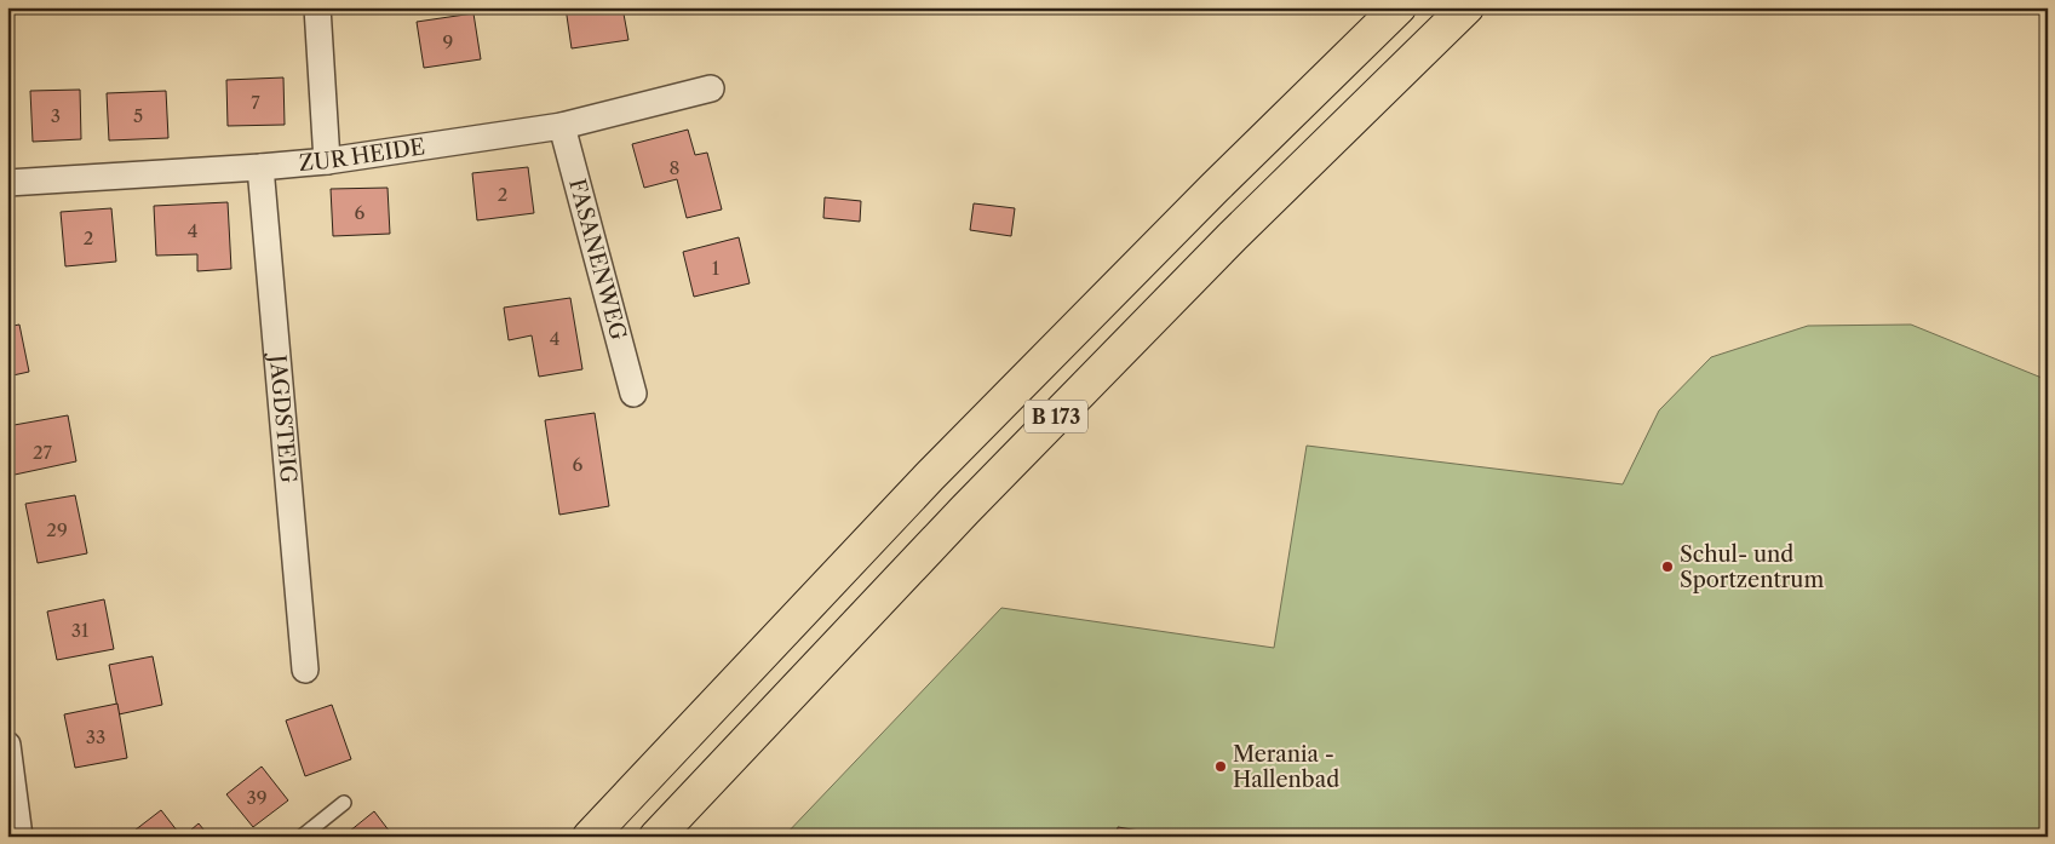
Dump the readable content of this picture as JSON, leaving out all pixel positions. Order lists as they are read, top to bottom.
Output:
{
  "streets": {
    "highway": ["B 173"],
    "street": ["ZUR HEIDE", "FASANENWEG", "JAGDSTEIG"]
  },
  "crossings": [
    ["ZUR HEIDE", "FASANENWEG"],
    ["ZUR HEIDE", "JAGDSTEIG"]
  ],
  "places": ["Schul- und Sportzentrum", "Merania - Hallenbad"],
  "house_numbers": [
    "9",
    "7",
    "3",
    "5",
    "8",
    "2",
    "6",
    "4",
    "2",
    "1",
    "4",
    "27",
    "6",
    "29",
    "31",
    "33",
    "39"
  ]
}
